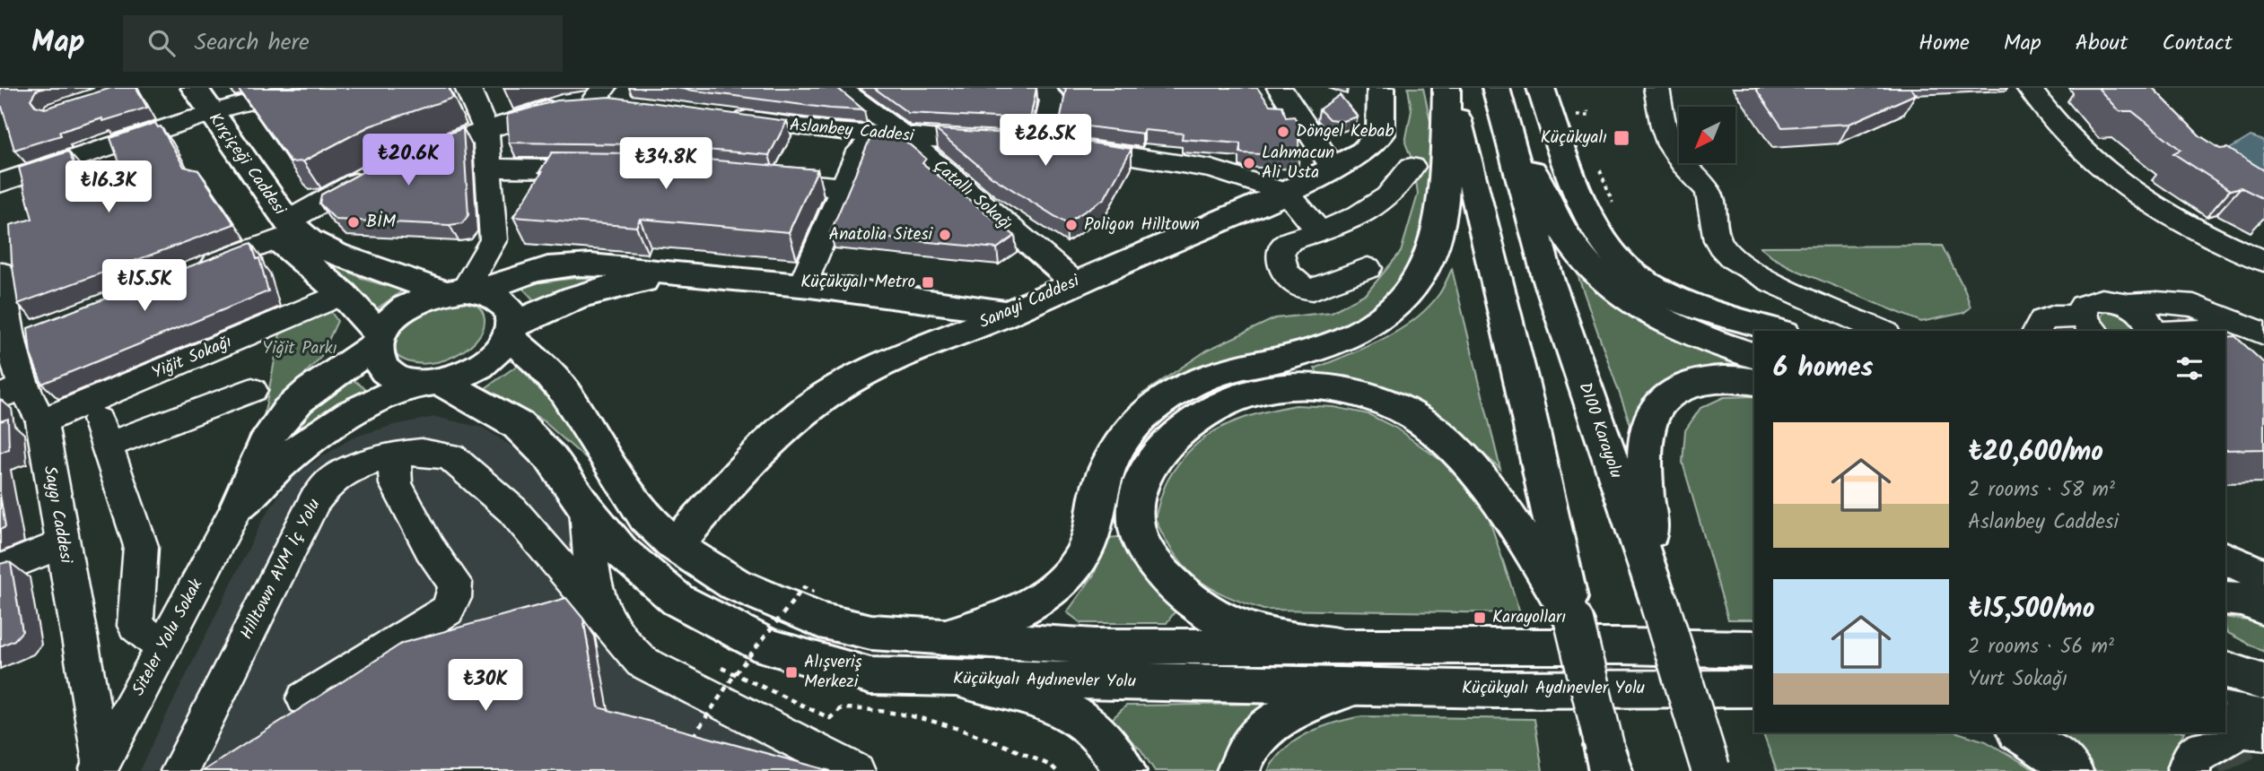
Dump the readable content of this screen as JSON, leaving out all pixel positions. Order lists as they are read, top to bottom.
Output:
{
  "streets": {
    "main road": [
      "Kırçiçeği Caddesi",
      "Sanayi Caddesi",
      "D100 Karayolu",
      "Küçükyalı Aydınevler Yolu"
    ],
    "street": [
      "Aslanbey Caddesi",
      "Çatallı Sokağı",
      "Yiğit Sokağı",
      "Saygı Caddesi",
      "Hilltown AVM İç Yolu",
      "Siteler Yolu Sokak"
    ]
  },
  "crossings": [
    ["Aslanbey Caddesi", "Çatallı Sokağı"],
    ["Aslanbey Caddesi", "Sanayi Caddesi"],
    ["Kırçiçeği Caddesi", "Yiğit Sokağı"],
    ["Kırçiçeği Caddesi", "Küçükyalı Aydınevler Yolu"],
    ["Çatallı Sokağı", "Sanayi Caddesi"],
    ["Sanayi Caddesi", "Küçükyalı Aydınevler Yolu"],
    ["Yiğit Sokağı", "Saygı Caddesi"],
    ["Saygı Caddesi", "Siteler Yolu Sokak"],
    ["Hilltown AVM İç Yolu", "Küçükyalı Aydınevler Yolu"]
  ],
  "parks": ["Yiğit Parkı"],
  "places": {
    "other": [
      "Döngel Kebab",
      "Lahmacun Ali Usta",
      "BİM",
      "Poligon Hilltown",
      "Anatolia Sitesi"
    ],
    "transit": [
      "Küçükyalı",
      "Küçükyalı Metro",
      "Karayolları",
      "Alışveriş Merkezi"
    ]
  },
  "north": "bottom left",
  "page": {
    "header": "Map",
    "search": "Search here",
    "nav": [
      "Home",
      "Map",
      "About",
      "Contact"
    ],
    "price": [
      "₺26.5K",
      "₺20.6K",
      "₺34.8K",
      "₺16.3K",
      "₺15.5K",
      "₺30K"
    ],
    "heading": "6 homes",
    "list": [
      {
        "name": "₺20,600/mo",
        "note": "2 rooms · 58 m² · Aslanbey Caddesi"
      },
      {
        "name": "₺15,500/mo",
        "note": "2 rooms · 56 m² · Yurt Sokağı"
      }
    ]
  }
}
